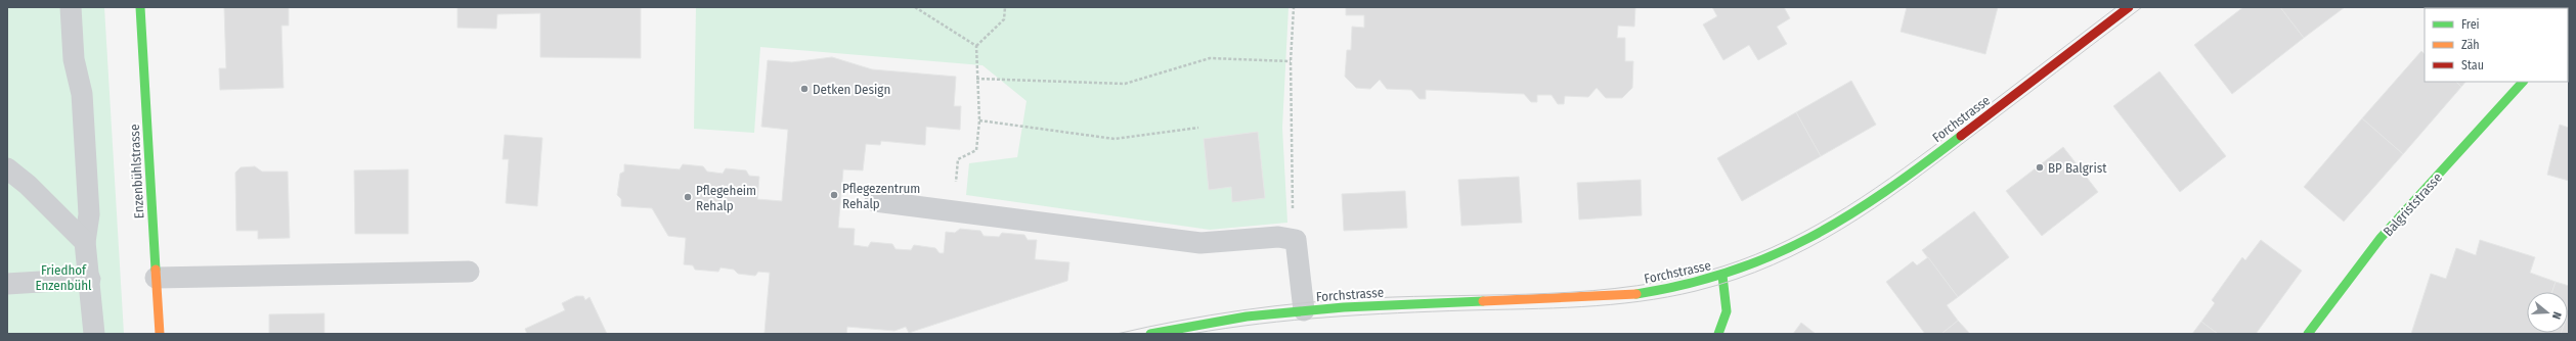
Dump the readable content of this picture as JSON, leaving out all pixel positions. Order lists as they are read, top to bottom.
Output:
{
  "streets": {
    "main road": ["Forchstrasse", "Enzenbühlstrasse", "Balgriststrasse"]
  },
  "parks": ["Friedhof Enzenbühl"],
  "places": [
    "Detken Design",
    "BP Balgrist",
    "Pflegezentrum Rehalp",
    "Pflegeheim Rehalp"
  ],
  "legend": ["Frei", "Zäh", "Stau"],
  "north": "right"
}
